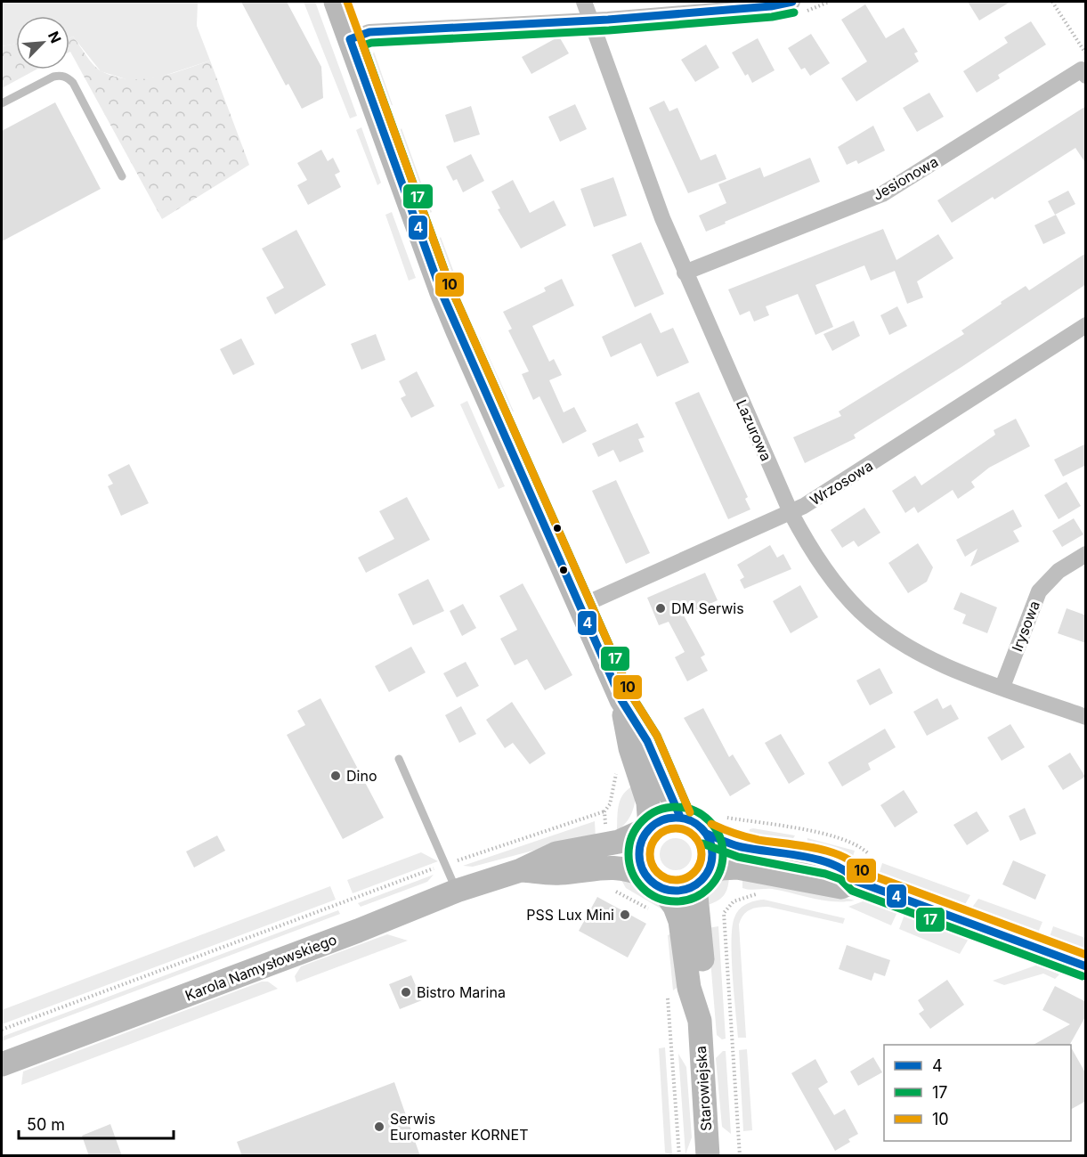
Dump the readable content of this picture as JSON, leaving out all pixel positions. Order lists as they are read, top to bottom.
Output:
{
  "streets": {
    "street": [
      "Jesionowa",
      "Lazurowa",
      "Wrzosowa",
      "Irysowa",
      "Karola Namysłowskiego",
      "Starowiejska"
    ]
  },
  "crossings": [
    ["Jesionowa", "Lazurowa"],
    ["Lazurowa", "Wrzosowa"],
    ["Lazurowa", "Irysowa"],
    ["Karola Namysłowskiego", "Starowiejska"]
  ],
  "places": [
    "DM Serwis",
    "Dino",
    "PSS Lux Mini",
    "Bistro Marina",
    "Serwis Euromaster KORNET"
  ],
  "lines": ["transit line 4", "transit line 10", "transit line 17"],
  "legend": ["4", "17", "10"],
  "scale_bar": "50 m",
  "north": "top right"
}
